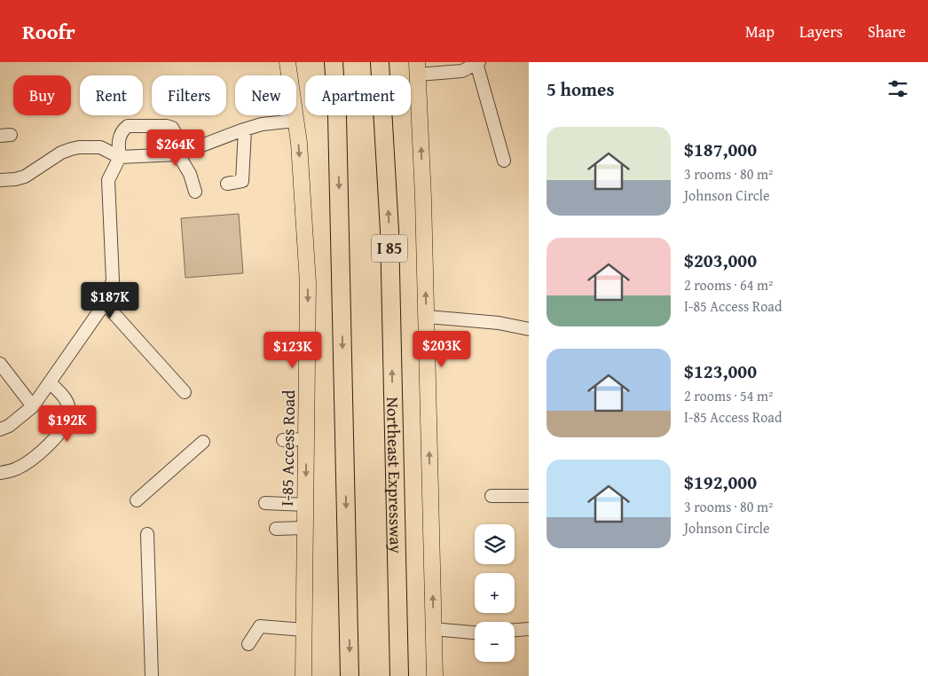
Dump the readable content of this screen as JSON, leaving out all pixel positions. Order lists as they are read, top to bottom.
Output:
{
  "streets": {
    "highway": ["I 85", "Northeast Expressway"],
    "main road": ["I-85 Access Road"]
  },
  "page": {
    "header": "Roofr",
    "nav": ["Map", "Layers", "Share"],
    "heading": "5 homes",
    "chip": [
      "Buy",
      "Rent",
      "Filters",
      "New",
      "Apartment"
    ],
    "list": [
      {
        "name": "$187,000",
        "note": "3 rooms · 80 m² · Johnson Circle"
      },
      {
        "name": "$203,000",
        "note": "2 rooms · 64 m² · I-85 Access Road"
      },
      {
        "name": "$123,000",
        "note": "2 rooms · 54 m² · I-85 Access Road"
      },
      {
        "name": "$192,000",
        "note": "3 rooms · 80 m² · Johnson Circle"
      }
    ],
    "price": [
      "$264K",
      "$187K",
      "$203K",
      "$123K",
      "$192K"
    ],
    "map_buttons": ["+", "−"]
  }
}
